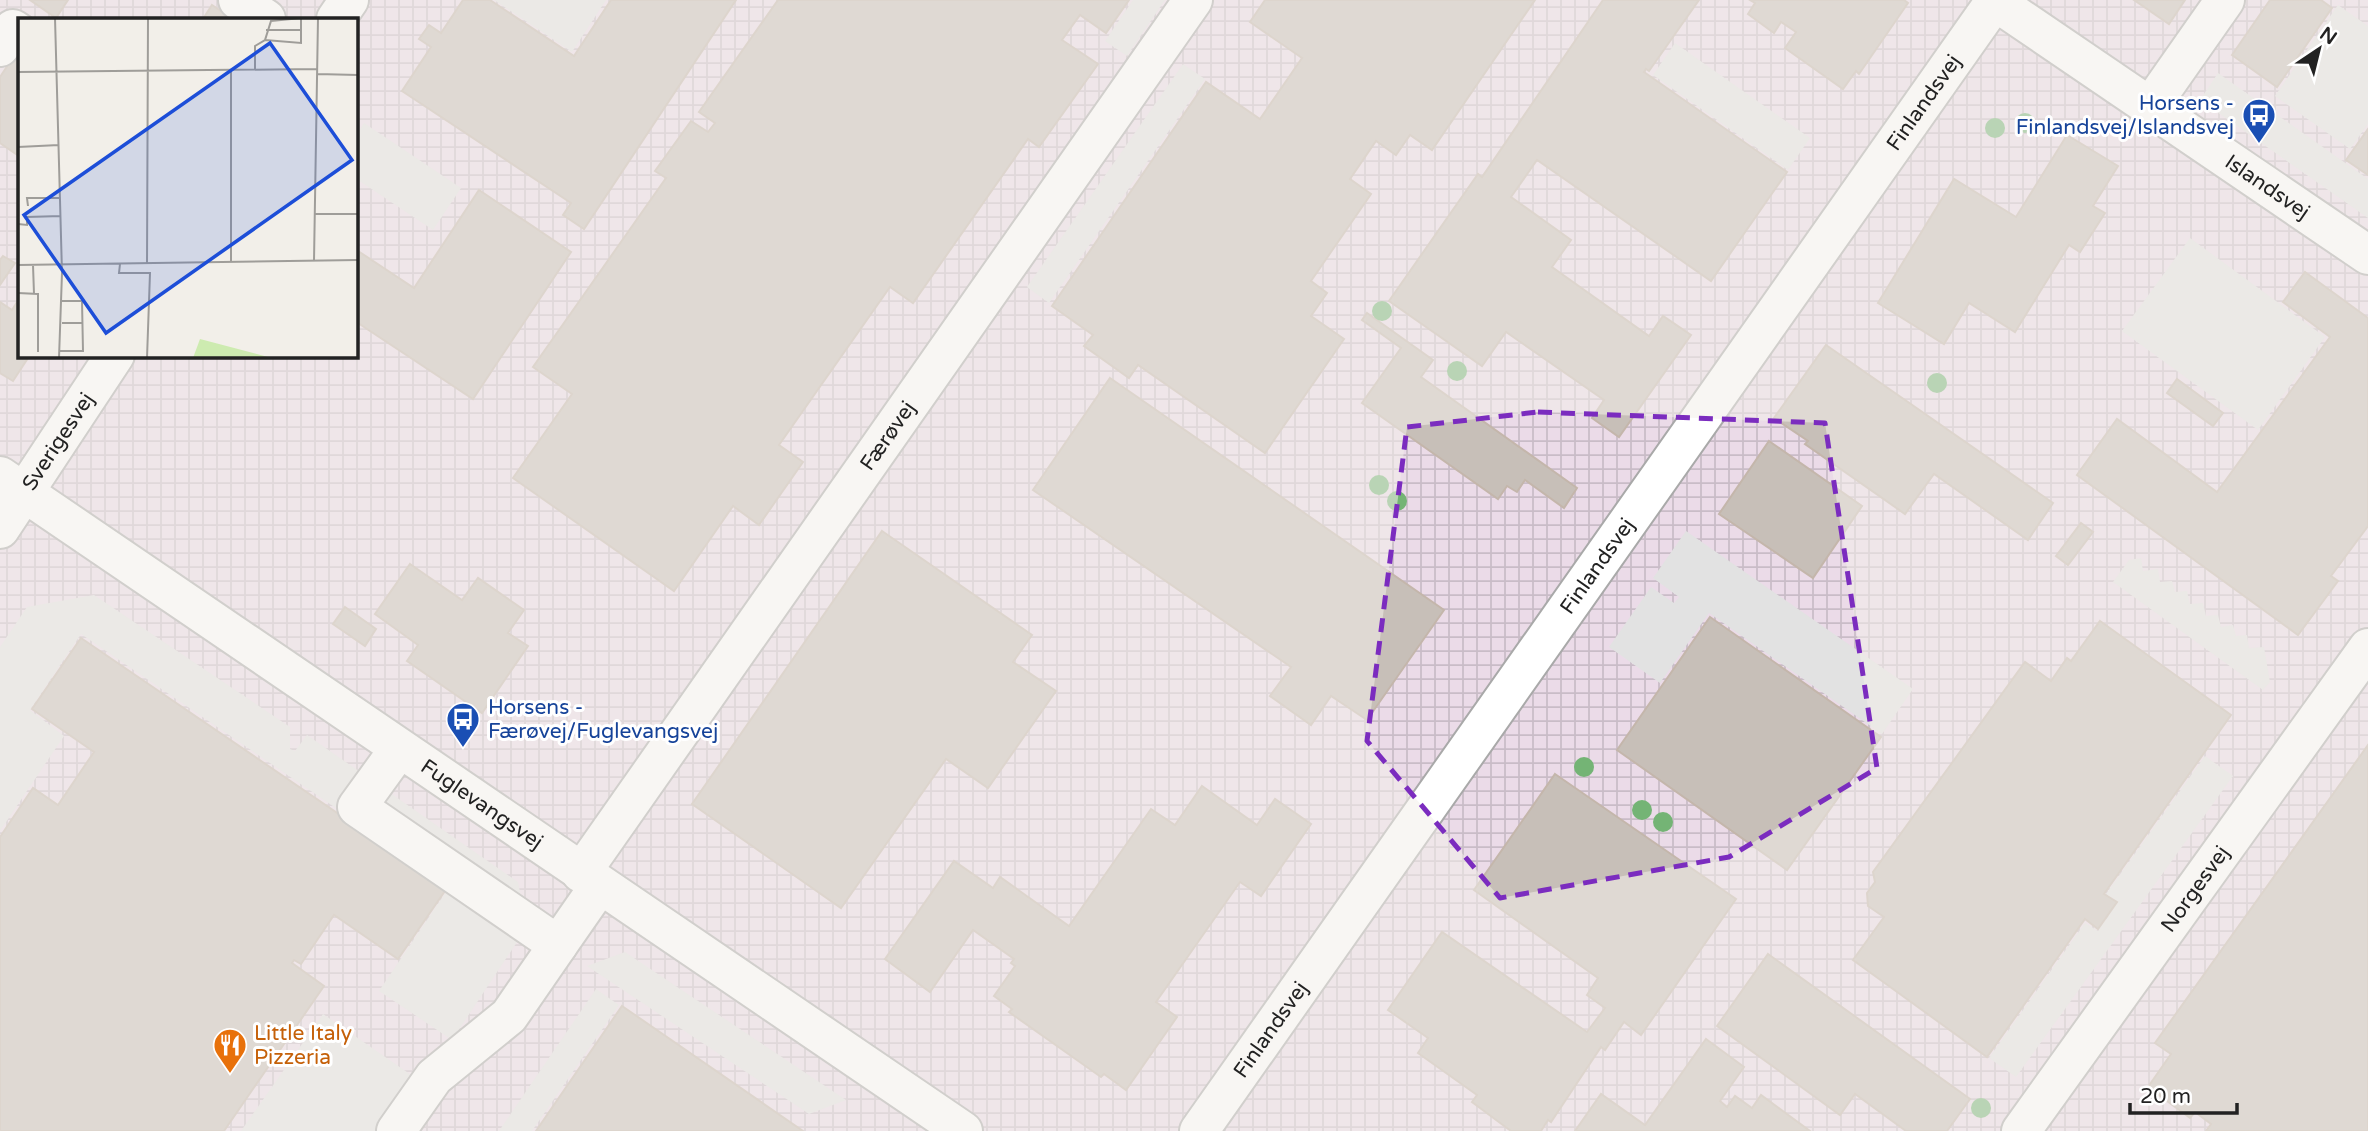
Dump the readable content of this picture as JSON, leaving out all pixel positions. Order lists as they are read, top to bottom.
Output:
{
  "streets": {
    "street": [
      "Finlandsvej",
      "Islandsvej",
      "Færøvej",
      "Sverigesvej",
      "Fuglevangsvej",
      "Norgesvej"
    ]
  },
  "crossings": [
    ["Finlandsvej", "Islandsvej"],
    ["Færøvej", "Fuglevangsvej"],
    ["Sverigesvej", "Fuglevangsvej"]
  ],
  "places": {
    "bus stop": ["Horsens - Finlandsvej/Islandsvej", "Horsens - Færøvej/Fuglevangsvej"],
    "restaurant": ["Little Italy Pizzeria"]
  },
  "scale_bar": "20 m",
  "north": "top right"
}
